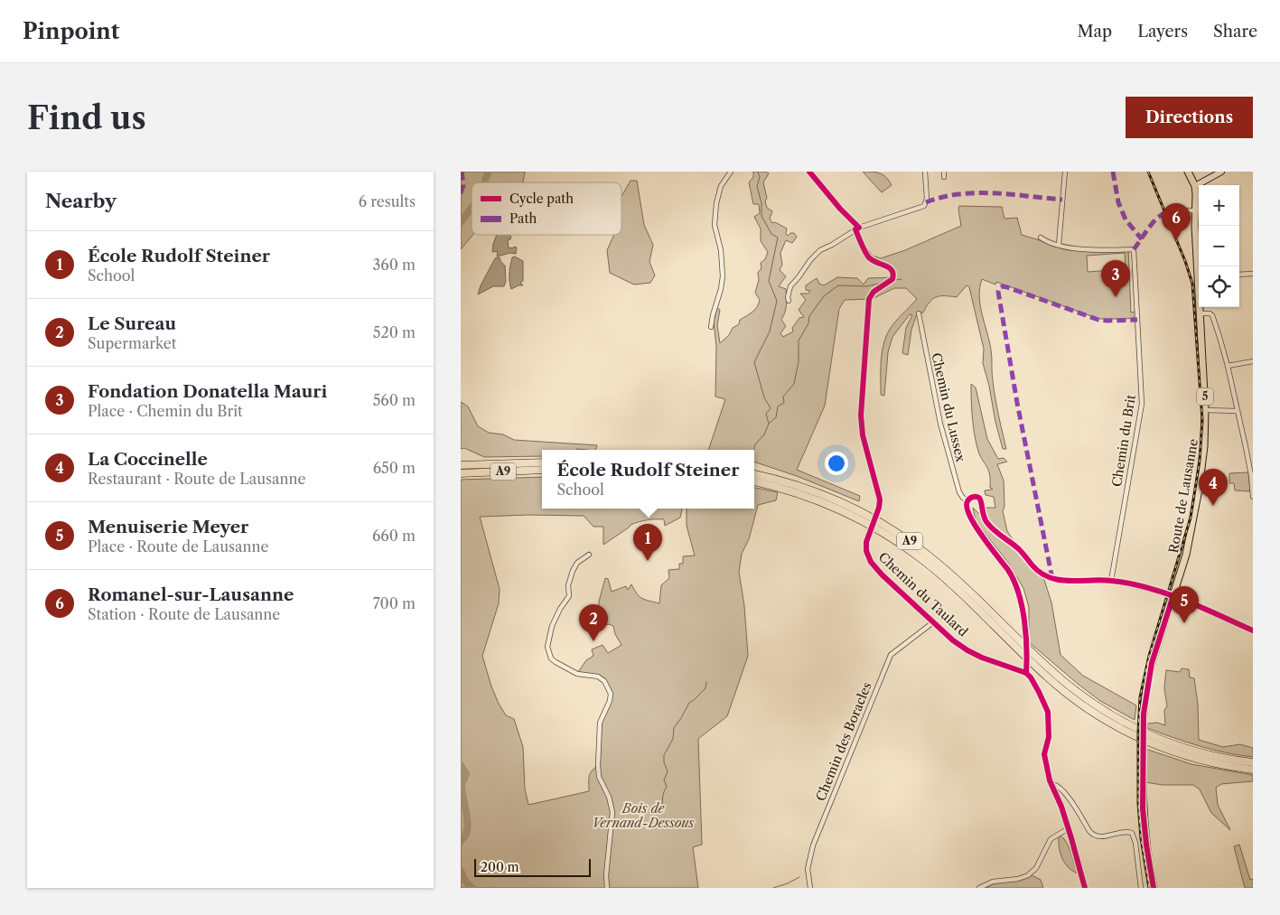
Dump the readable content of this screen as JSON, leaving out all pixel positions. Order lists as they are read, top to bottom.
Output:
{
  "streets": {
    "highway": ["A9"],
    "main road": ["5", "Route de Lausanne"],
    "street": [
      "Chemin du Lussex",
      "Chemin du Brit",
      "Chemin du Taulard",
      "Chemin des Boracles"
    ]
  },
  "crossings": [
    ["5", "Route de Lausanne"],
    ["Chemin du Taulard", "Chemin des Boracles"]
  ],
  "parks": ["Bois de Vernand-Dessous"],
  "legend": ["Cycle path", "Path"],
  "scale_bar": "200 m",
  "page": {
    "header": "Pinpoint",
    "nav": ["Map", "Layers", "Share"],
    "buttons": "Directions",
    "title": "Find us",
    "heading": ["Nearby", "6 results"],
    "map_buttons": ["+", "−"],
    "pins": [
      "6",
      "3",
      "4",
      "1",
      "5",
      "2"
    ],
    "list": [
      {
        "mark": "1",
        "name": "École Rudolf Steiner",
        "note": "School",
        "value": "360 m"
      },
      {
        "mark": "2",
        "name": "Le Sureau",
        "note": "Supermarket",
        "value": "520 m"
      },
      {
        "mark": "3",
        "name": "Fondation Donatella Mauri",
        "note": "Place · Chemin du Brit",
        "value": "560 m"
      },
      {
        "mark": "4",
        "name": "La Coccinelle",
        "note": "Restaurant · Route de Lausanne",
        "value": "650 m"
      },
      {
        "mark": "5",
        "name": "Menuiserie Meyer",
        "note": "Place · Route de Lausanne",
        "value": "660 m"
      },
      {
        "mark": "6",
        "name": "Romanel-sur-Lausanne",
        "note": "Station · Route de Lausanne",
        "value": "700 m"
      }
    ],
    "popup": ["École Rudolf Steiner", "School"],
    "scale": "200 m"
  }
}
